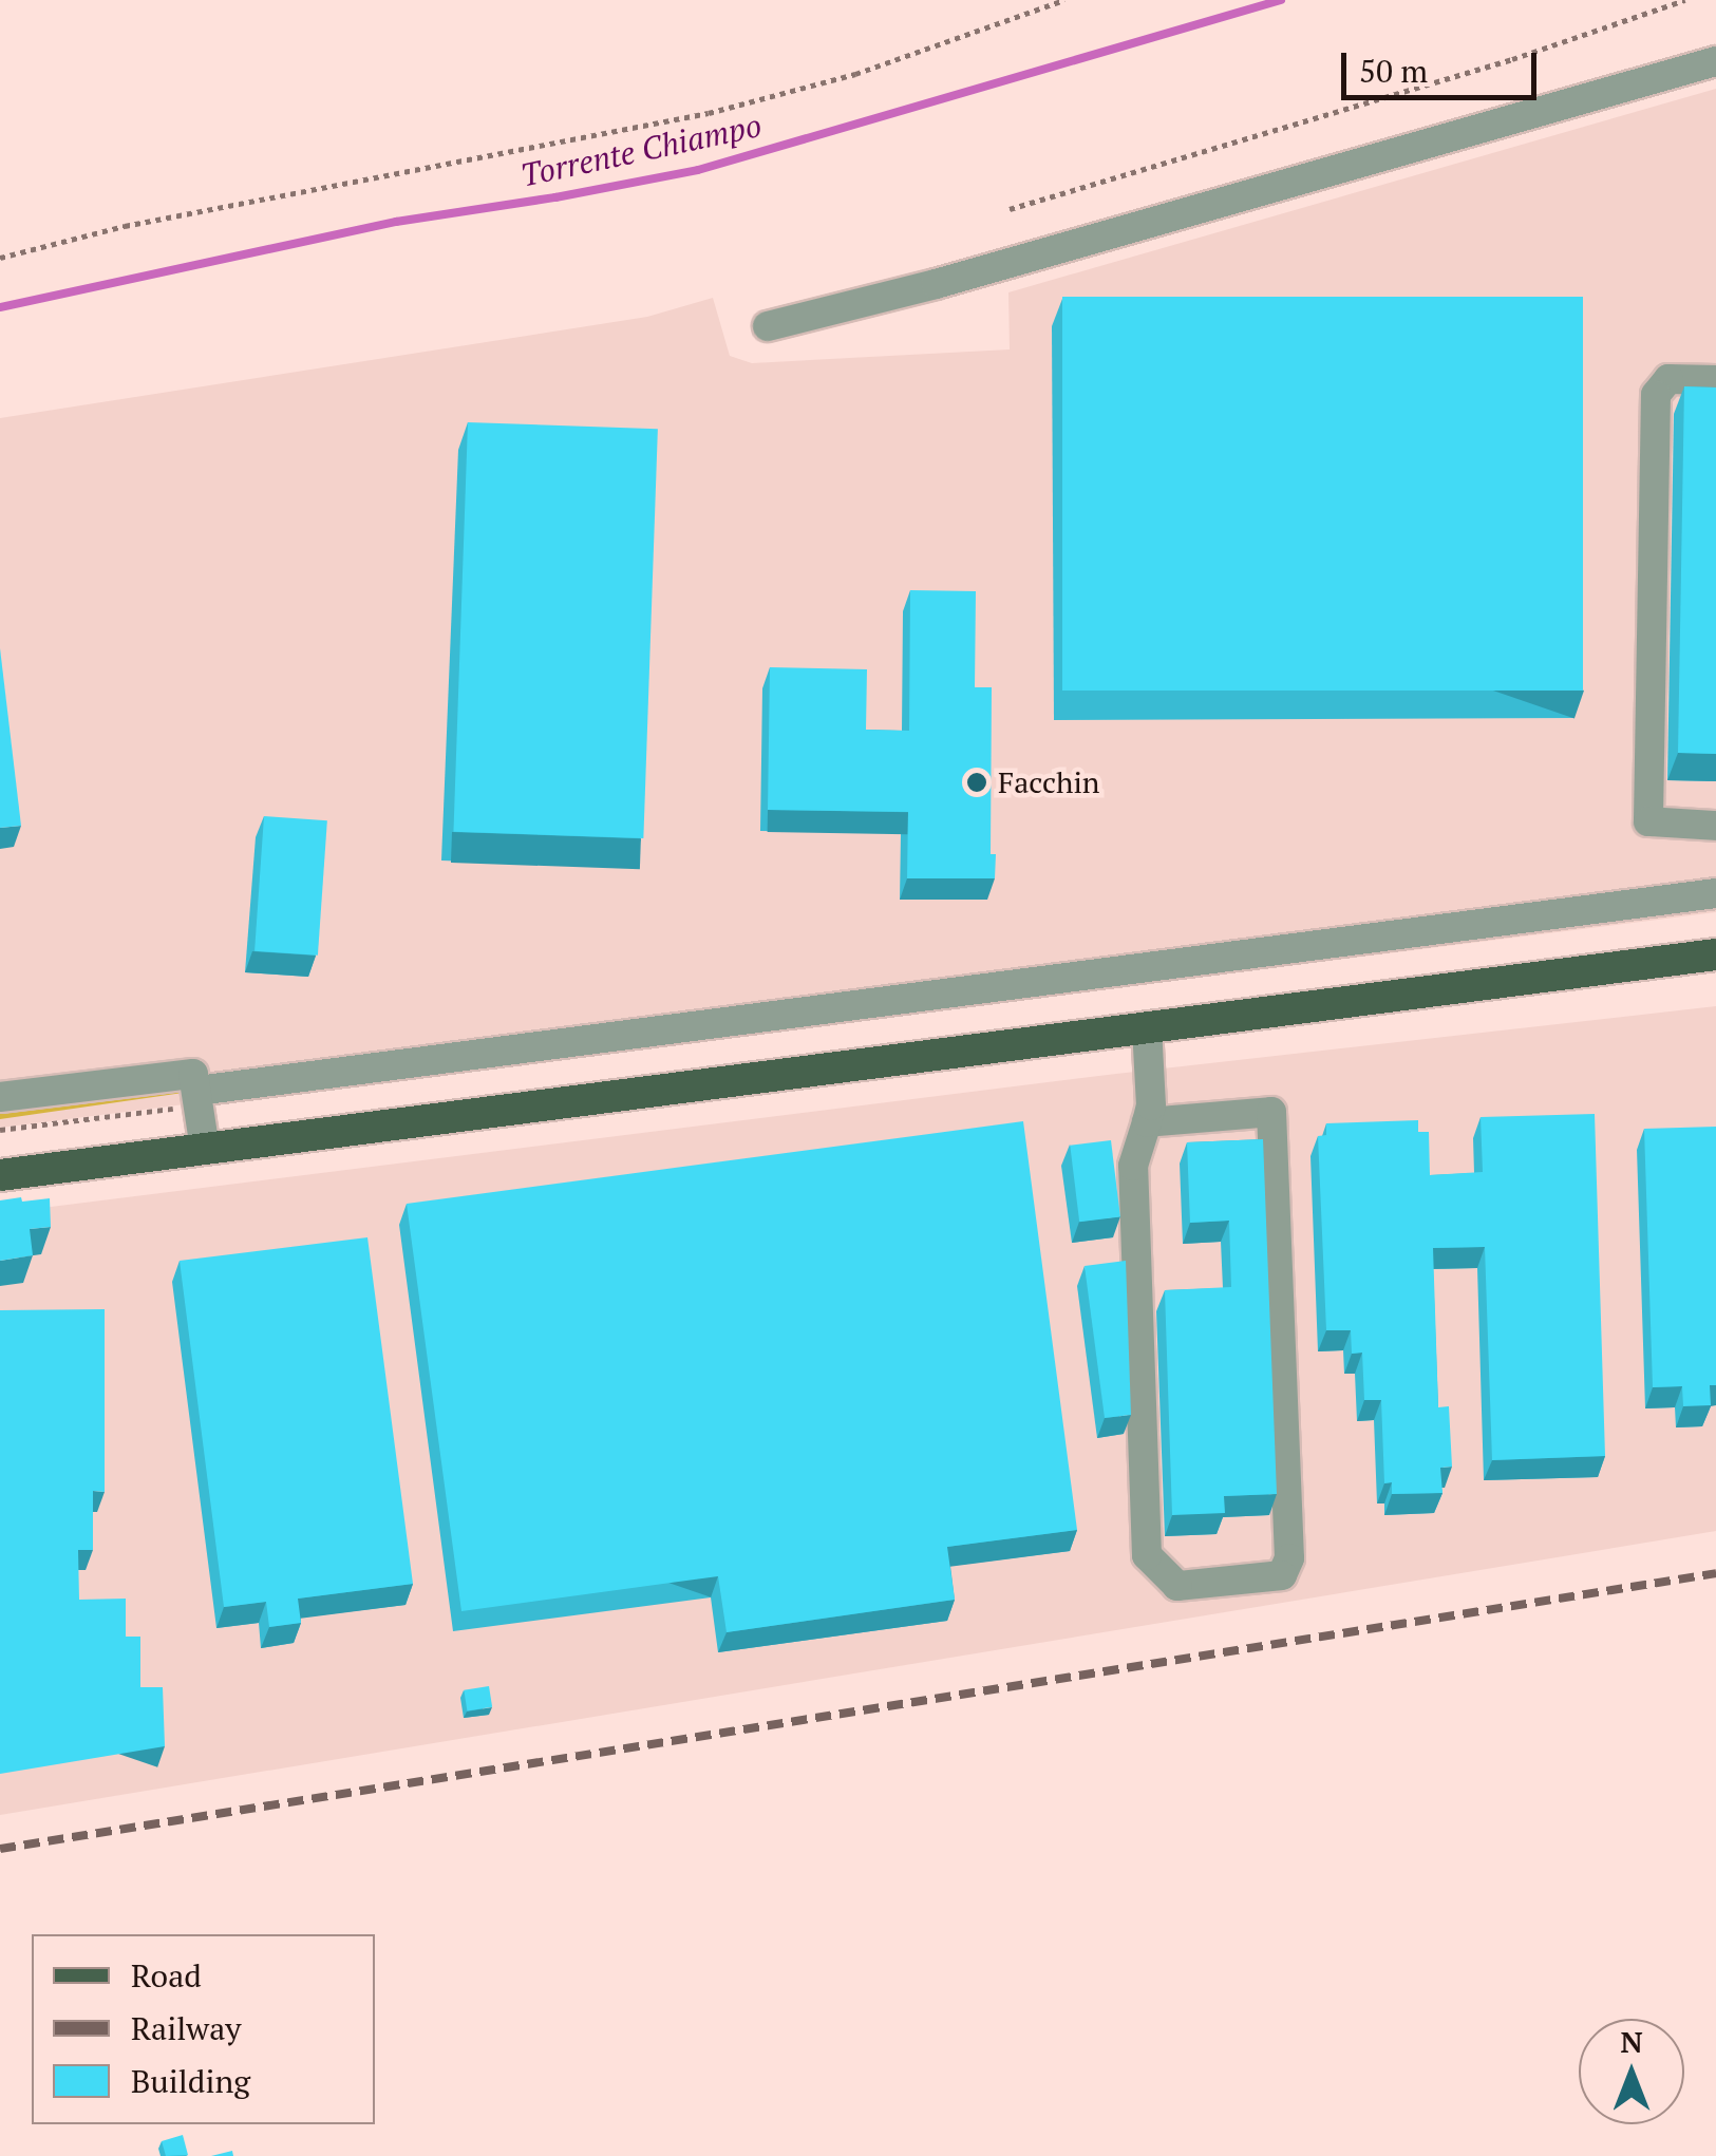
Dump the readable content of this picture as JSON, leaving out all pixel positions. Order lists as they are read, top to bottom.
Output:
{
  "water": ["Torrente Chiampo"],
  "places": ["Facchin"],
  "legend": ["Road", "Railway", "Building"],
  "scale_bar": "50 m",
  "north": "top"
}
